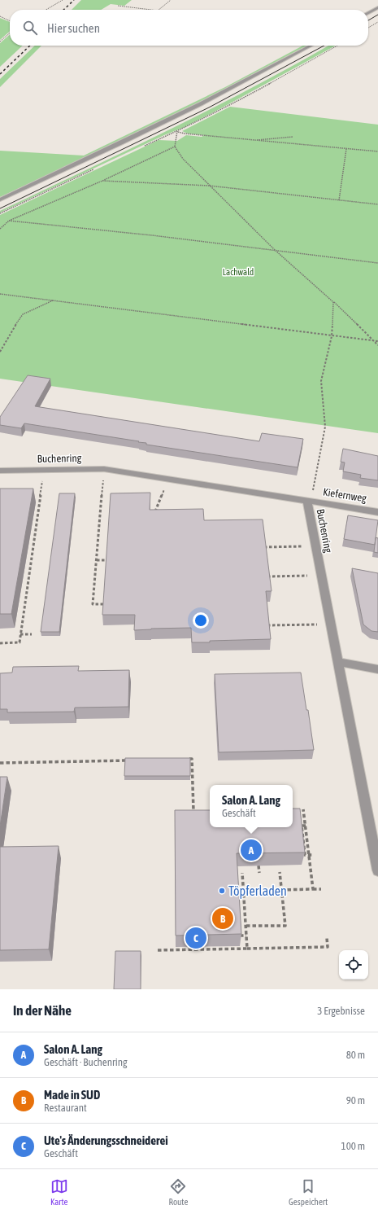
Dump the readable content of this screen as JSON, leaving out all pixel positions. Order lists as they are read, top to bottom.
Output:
{
  "streets": {
    "street": ["Buchenring", "Kiefernweg"]
  },
  "crossings": [
    ["Buchenring", "Kiefernweg"]
  ],
  "parks": ["Lachwald"],
  "places": ["Töpferladen"],
  "page": {
    "search": "Hier suchen",
    "popup": ["Salon A. Lang", "Geschäft"],
    "pins": ["A", "B", "C"],
    "heading": ["In der Nähe", "3 Ergebnisse"],
    "list": [
      {
        "mark": "A",
        "name": "Salon A. Lang",
        "note": "Geschäft · Buchenring",
        "value": "80 m"
      },
      {
        "mark": "B",
        "name": "Made in SUD",
        "note": "Restaurant",
        "value": "90 m"
      },
      {
        "mark": "C",
        "name": "Ute's Änderungsschneiderei",
        "note": "Geschäft",
        "value": "100 m"
      }
    ],
    "nav": ["Karte", "Route", "Gespeichert"]
  }
}
